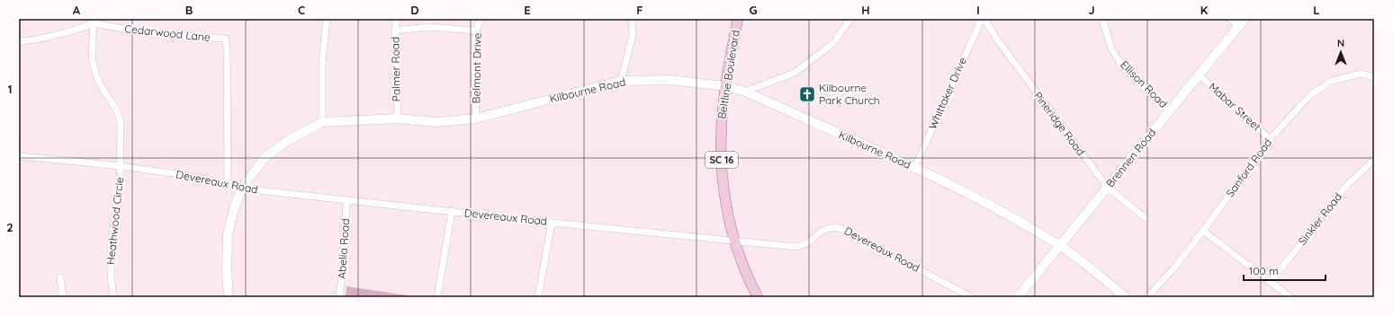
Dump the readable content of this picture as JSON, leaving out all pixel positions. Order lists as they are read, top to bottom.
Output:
{
  "streets": {
    "main road": ["Beltline Boulevard", "SC 16"],
    "street": [
      "Cedarwood Lane",
      "Belmont Drive",
      "Palmer Road",
      "Ellison Road",
      "Kilbourne Road",
      "Whittaker Drive",
      "Mabar Street",
      "Pineridge Road",
      "Brennen Road",
      "Sanford Road",
      "Devereaux Road",
      "Sinkler Road",
      "Heathwood Circle",
      "Abelia Road"
    ]
  },
  "crossings": [
    ["Cedarwood Lane", "Devereaux Road"],
    ["Belmont Drive", "Kilbourne Road"],
    ["Palmer Road", "Kilbourne Road"],
    ["Beltline Boulevard", "Kilbourne Road"],
    ["Beltline Boulevard", "Devereaux Road"],
    ["Ellison Road", "Brennen Road"],
    ["Kilbourne Road", "Whittaker Drive"],
    ["Kilbourne Road", "Brennen Road"],
    ["Kilbourne Road", "Devereaux Road"],
    ["Whittaker Drive", "Pineridge Road"],
    ["Mabar Street", "Brennen Road"],
    ["Mabar Street", "Sanford Road"],
    ["Pineridge Road", "Brennen Road"],
    ["Devereaux Road", "Heathwood Circle"],
    ["Devereaux Road", "Abelia Road"]
  ],
  "places": {
    "church": ["Kilbourne Park Church"]
  },
  "scale_bar": "100 m",
  "north": "top",
  "grid": {
    "columns": [
      "A",
      "B",
      "C",
      "D",
      "E",
      "F",
      "G",
      "H",
      "I",
      "J",
      "K",
      "L"
    ],
    "rows": ["1", "2"]
  }
}
